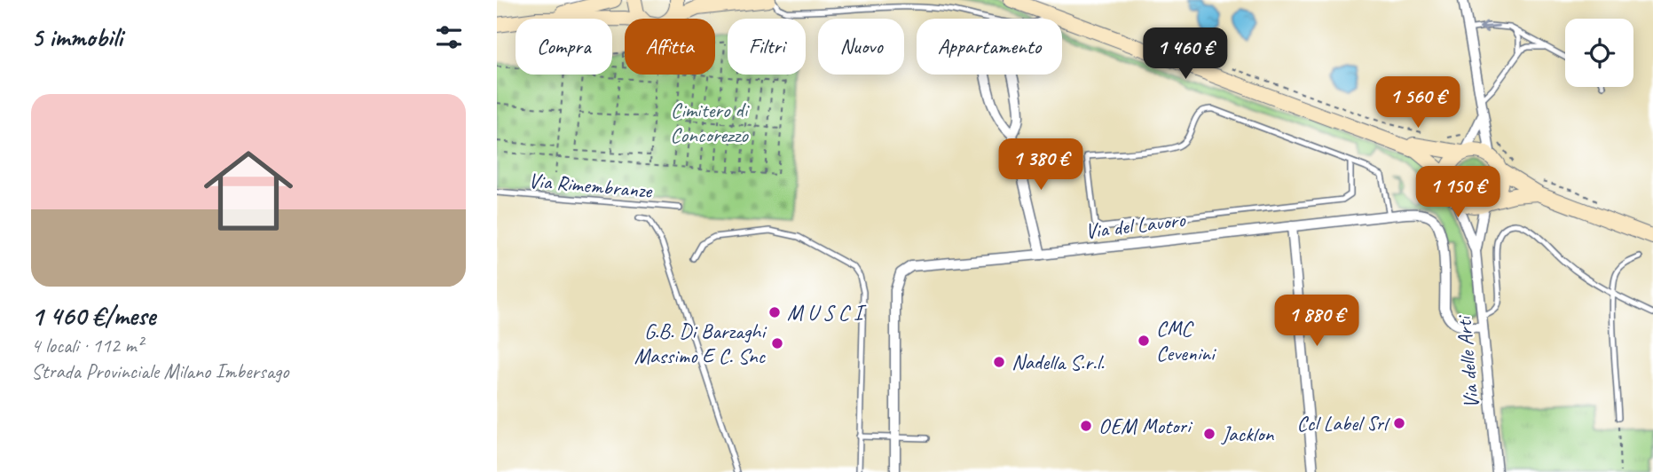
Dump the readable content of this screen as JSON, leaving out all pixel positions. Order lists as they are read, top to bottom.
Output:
{
  "streets": {
    "street": ["Via del Lavoro", "Via delle Arti"],
    "lane": ["Via Rimembranze"]
  },
  "crossings": [
    ["Via del Lavoro", "Via delle Arti"]
  ],
  "parks": ["Cimitero di Concorezzo"],
  "places": [
    "M U S C I",
    "CMC Cevenini",
    "G.B. Di Barzaghi Massimo E C. Snc",
    "Nadella S.r.l.",
    "Ccl Label Srl",
    "OEM Motori",
    "Jacklon"
  ],
  "page": {
    "heading": "5 immobili",
    "chip": [
      "Compra",
      "Affitta",
      "Filtri",
      "Nuovo",
      "Appartamento"
    ],
    "price": [
      "1 460 €",
      "1 560 €",
      "1 380 €",
      "1 150 €",
      "1 880 €"
    ],
    "list": [
      {
        "name": "1 460 €/mese",
        "note": "4 locali · 112 m² · Strada Provinciale Milano Imbersago"
      }
    ]
  }
}
